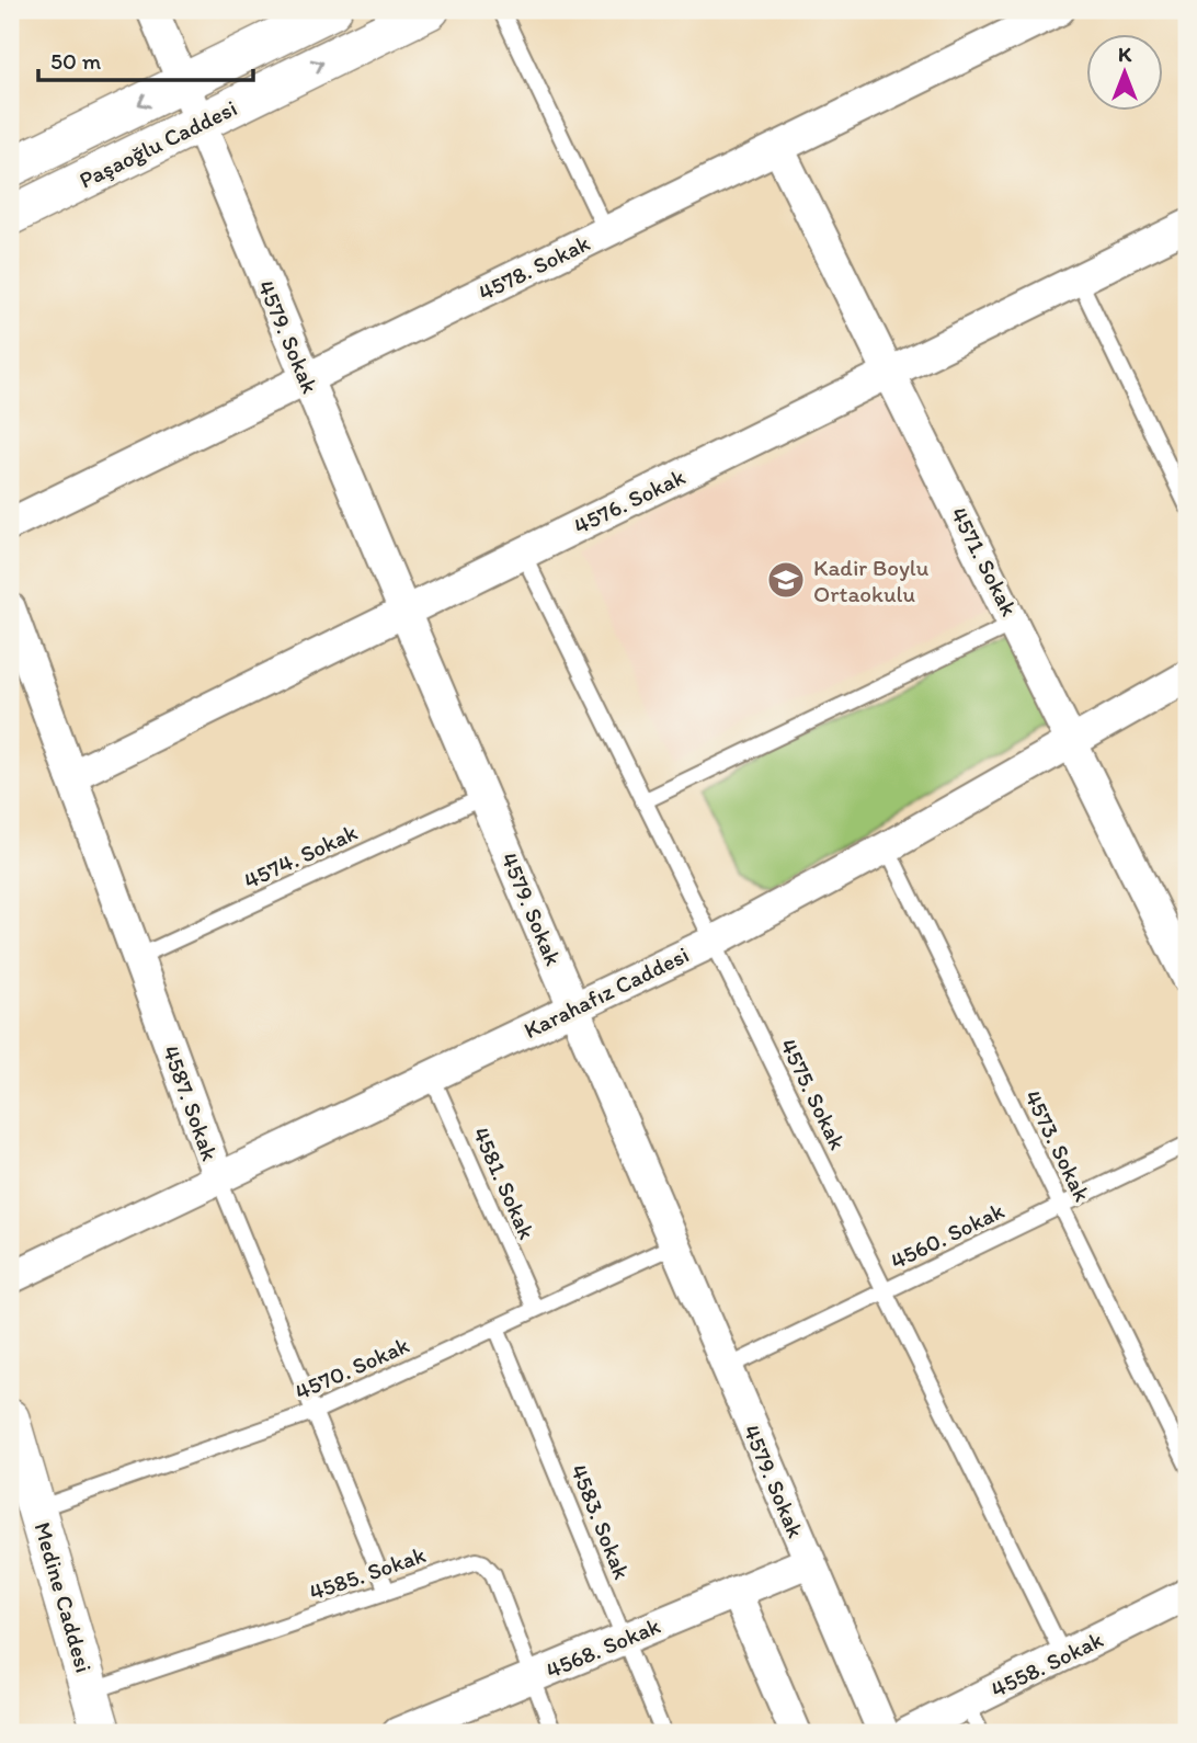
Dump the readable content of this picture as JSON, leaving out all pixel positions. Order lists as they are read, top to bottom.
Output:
{
  "streets": {
    "street": [
      "Paşaoğlu Caddesi",
      "4578. Sokak",
      "4579. Sokak",
      "4576. Sokak",
      "4571. Sokak",
      "Karahafız Caddesi",
      "4587. Sokak",
      "Medine Caddesi",
      "4568. Sokak",
      "4558. Sokak"
    ],
    "lane": [
      "4574. Sokak",
      "4575. Sokak",
      "4573. Sokak",
      "4581. Sokak",
      "4560. Sokak",
      "4570. Sokak",
      "4583. Sokak",
      "4585. Sokak"
    ]
  },
  "crossings": [
    ["Paşaoğlu Caddesi", "4579. Sokak"],
    ["4578. Sokak", "4579. Sokak"],
    ["4578. Sokak", "4571. Sokak"],
    ["4579. Sokak", "4576. Sokak"],
    ["4579. Sokak", "4574. Sokak"],
    ["4579. Sokak", "Karahafız Caddesi"],
    ["4579. Sokak", "4560. Sokak"],
    ["4579. Sokak", "4570. Sokak"],
    ["4579. Sokak", "4568. Sokak"],
    ["4576. Sokak", "4571. Sokak"],
    ["4576. Sokak", "4575. Sokak"],
    ["4576. Sokak", "4587. Sokak"],
    ["4571. Sokak", "Karahafız Caddesi"],
    ["4574. Sokak", "4587. Sokak"],
    ["Karahafız Caddesi", "4575. Sokak"],
    ["Karahafız Caddesi", "4587. Sokak"],
    ["Karahafız Caddesi", "4573. Sokak"],
    ["Karahafız Caddesi", "4581. Sokak"],
    ["4575. Sokak", "4560. Sokak"],
    ["4575. Sokak", "4558. Sokak"],
    ["4587. Sokak", "4570. Sokak"],
    ["4587. Sokak", "4585. Sokak"],
    ["4573. Sokak", "4560. Sokak"],
    ["4581. Sokak", "4570. Sokak"],
    ["4570. Sokak", "4583. Sokak"],
    ["4570. Sokak", "Medine Caddesi"],
    ["4583. Sokak", "4568. Sokak"],
    ["4585. Sokak", "Medine Caddesi"],
    ["4585. Sokak", "4568. Sokak"]
  ],
  "places": {
    "school or university": ["Kadir Boylu Ortaokulu"]
  },
  "scale_bar": "50 m",
  "north": "top"
}
